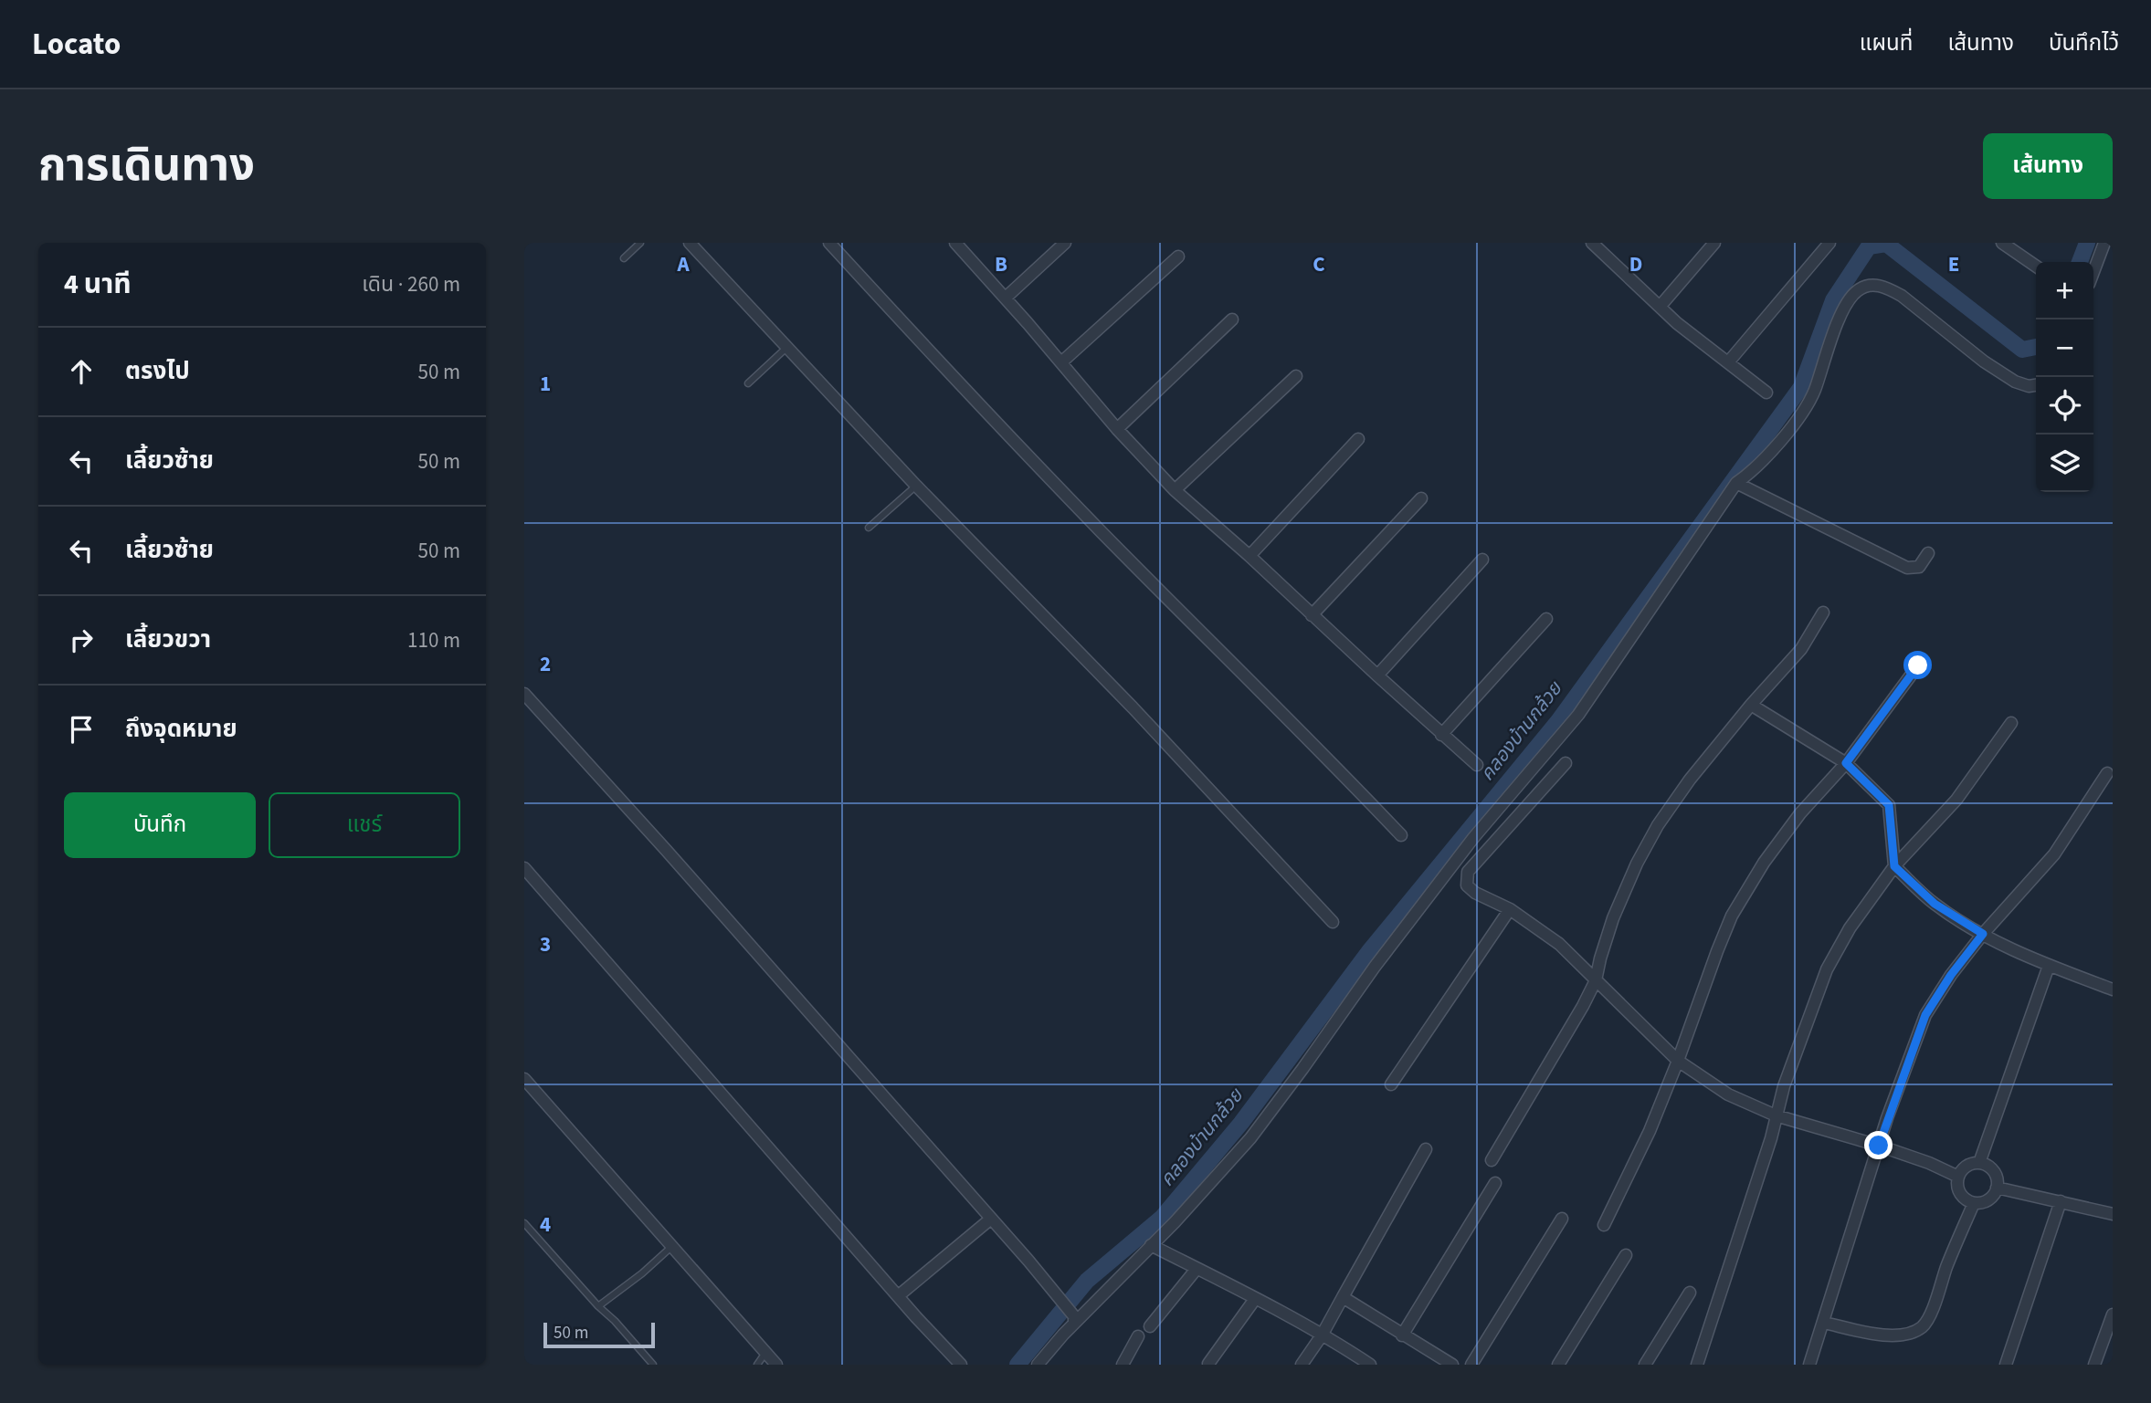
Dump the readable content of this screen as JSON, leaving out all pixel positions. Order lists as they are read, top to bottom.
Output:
{
  "water": ["คลองบ้านกล้วย"],
  "scale_bar": "50 m",
  "page": {
    "header": "Locato",
    "nav": ["แผนที่", "เส้นทาง", "บันทึกไว้"],
    "title": "การเดินทาง",
    "buttons": [
      "เส้นทาง",
      ["บันทึก", "แชร์"]
    ],
    "heading": ["4 นาที", "เดิน · 260 m"],
    "map_buttons": ["+", "−"],
    "list": [
      ["ตรงไป", "50 m"],
      ["เลี้ยวซ้าย", "50 m"],
      ["เลี้ยวซ้าย", "50 m"],
      ["เลี้ยวขวา", "110 m"],
      "ถึงจุดหมาย"
    ],
    "scale": "50 m"
  },
  "grid": {
    "columns": [
      "A",
      "B",
      "C",
      "D",
      "E"
    ],
    "rows": [
      "1",
      "2",
      "3",
      "4"
    ]
  }
}
